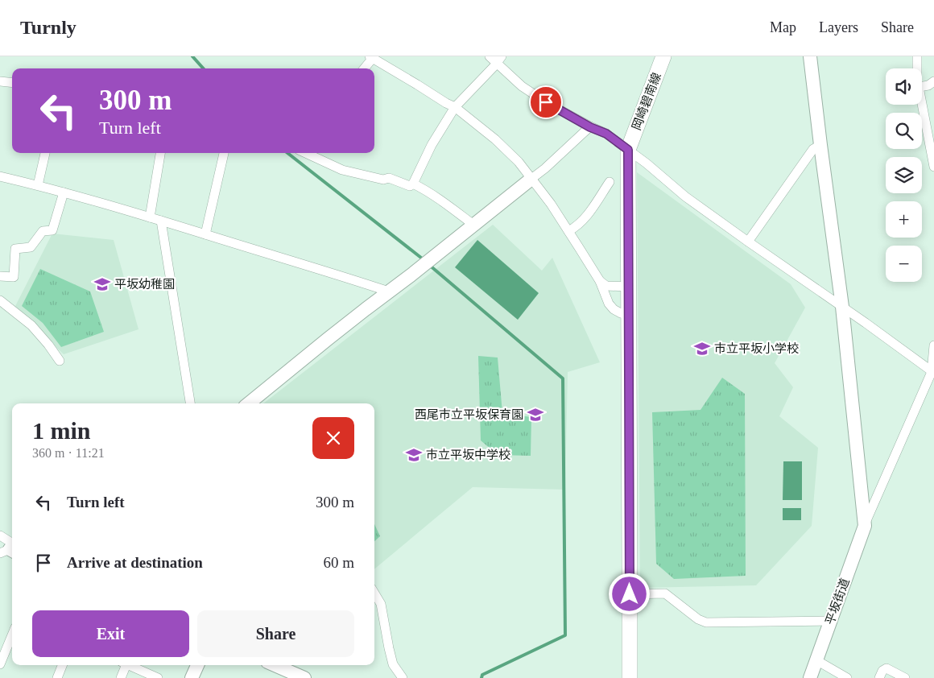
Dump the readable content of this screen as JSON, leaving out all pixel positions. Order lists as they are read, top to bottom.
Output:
{
  "streets": {
    "main road": ["岡崎碧南線"],
    "street": ["平坂街道"]
  },
  "places": {
    "school or university": [
      "平坂幼稚園",
      "市立平坂小学校",
      "西尾市立平坂保育園",
      "市立平坂中学校"
    ]
  },
  "page": {
    "header": "Turnly",
    "nav": ["Map", "Layers", "Share"],
    "map_buttons": ["+", "−"],
    "turn": ["300 m", "Turn left"],
    "heading": ["1 min", "360 m · 11:21"],
    "list": [
      {
        "name": "Turn left",
        "value": "300 m"
      },
      {
        "name": "Arrive at destination",
        "value": "60 m"
      }
    ],
    "buttons": ["Exit", "Share"]
  }
}
